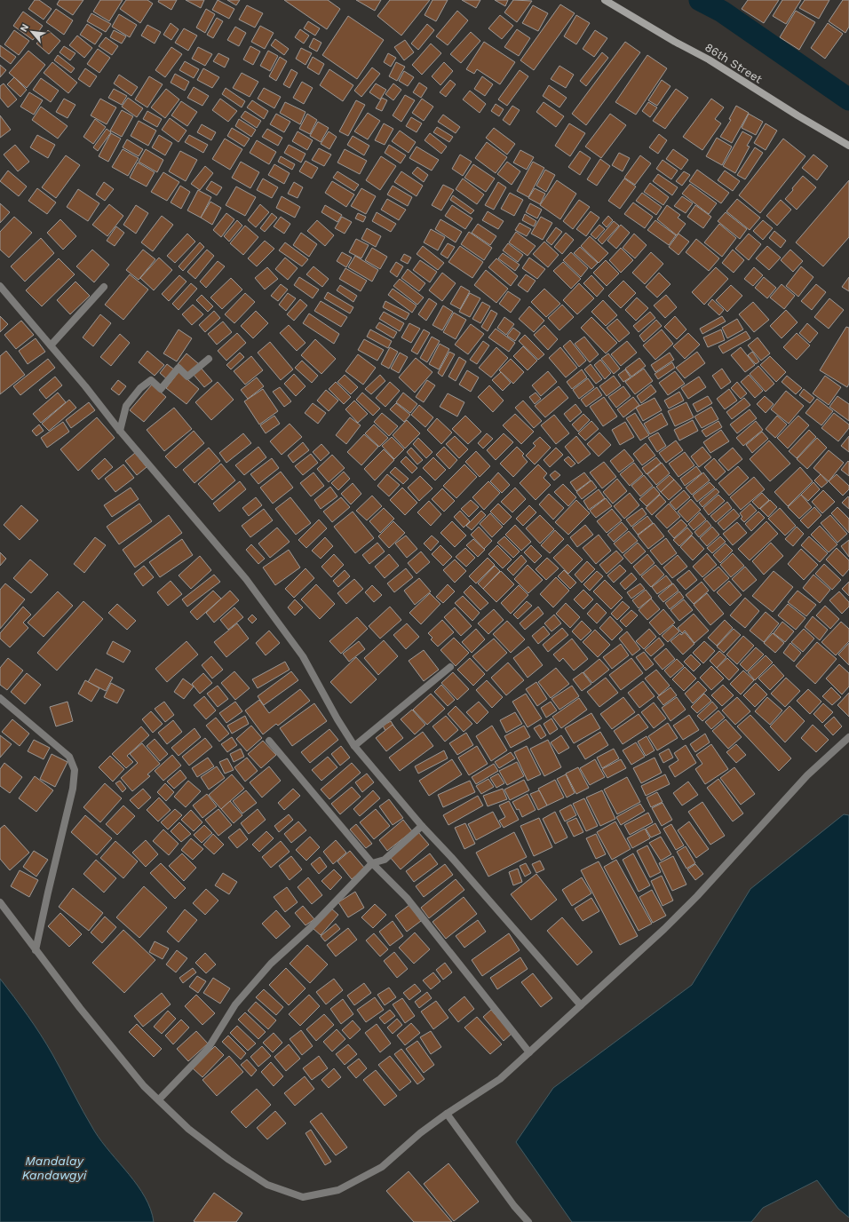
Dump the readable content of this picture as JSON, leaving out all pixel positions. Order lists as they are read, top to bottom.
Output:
{
  "streets": {
    "main road": ["86th Street"]
  },
  "water": ["Mandalay Kandawgyi"],
  "north": "top left"
}
